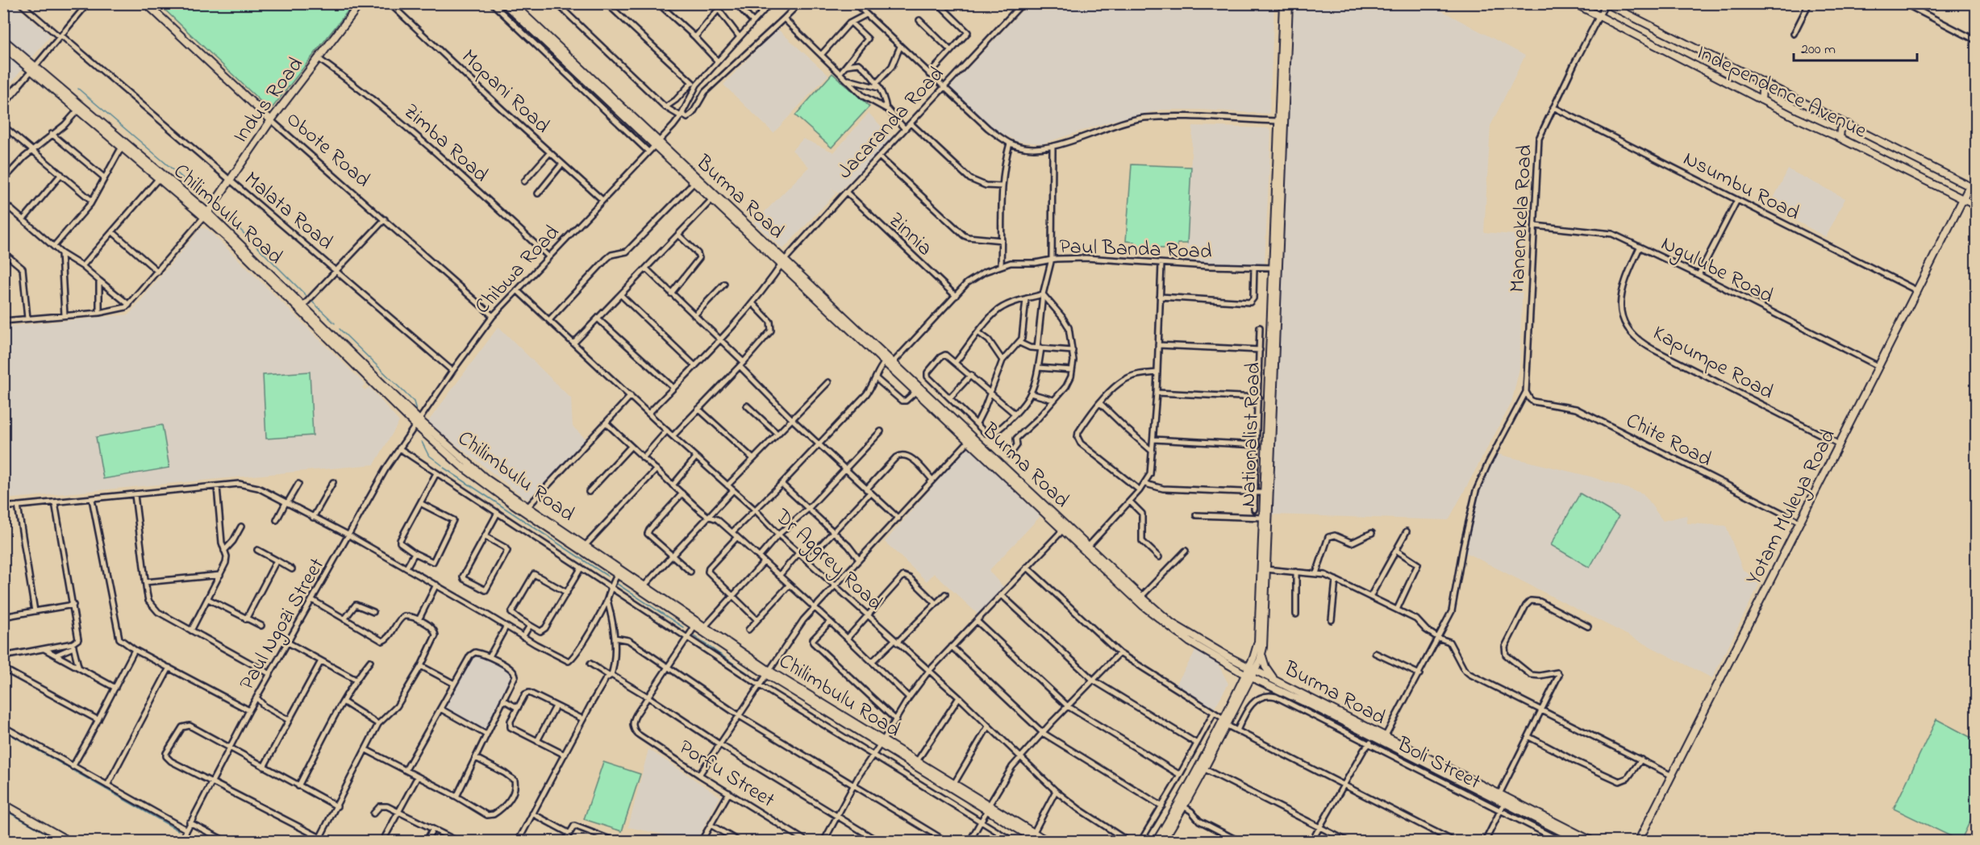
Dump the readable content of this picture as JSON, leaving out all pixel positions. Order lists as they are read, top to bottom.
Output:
{
  "streets": {
    "main road": [
      "Independence Avenue",
      "Indus Road",
      "Obote Road",
      "Burma Road",
      "Chilimbulu Road",
      "Nationalist Road",
      "Yotam Muleya Road"
    ],
    "street": [
      "Mopani Road",
      "Jacaranda Road",
      "Zimba Road",
      "Nsumbu Road",
      "Malata Road",
      "Manenekela Road",
      "Zinnia",
      "Paul Banda Road",
      "Chibwa Road",
      "Ngulube Road",
      "Kapumpe Road",
      "Chite Road",
      "Dr Aggrey Road",
      "Paul Ngozi Street",
      "Boli Street",
      "Porfu Street"
    ]
  },
  "crossings": [
    ["Mopani Road", "Chibwa Road"],
    ["Independence Avenue", "Manenekela Road"],
    ["Independence Avenue", "Yotam Muleya Road"],
    ["Indus Road", "Zimba Road"],
    ["Indus Road", "Obote Road"],
    ["Indus Road", "Malata Road"],
    ["Indus Road", "Chilimbulu Road"],
    ["Jacaranda Road", "Burma Road"],
    ["Jacaranda Road", "Zinnia"],
    ["Jacaranda Road", "Dr Aggrey Road"],
    ["Zimba Road", "Chibwa Road"],
    ["Obote Road", "Chibwa Road"],
    ["Nsumbu Road", "Manenekela Road"],
    ["Nsumbu Road", "Yotam Muleya Road"],
    ["Burma Road", "Paul Banda Road"],
    ["Burma Road", "Chibwa Road"],
    ["Burma Road", "Nationalist Road"],
    ["Malata Road", "Chibwa Road"],
    ["Chilimbulu Road", "Chibwa Road"],
    ["Chilimbulu Road", "Paul Ngozi Street"],
    ["Manenekela Road", "Ngulube Road"],
    ["Manenekela Road", "Chite Road"],
    ["Zinnia", "Paul Banda Road"],
    ["Paul Banda Road", "Nationalist Road"],
    ["Paul Banda Road", "Dr Aggrey Road"],
    ["Chibwa Road", "Dr Aggrey Road"],
    ["Chibwa Road", "Paul Ngozi Street"],
    ["Ngulube Road", "Kapumpe Road"],
    ["Ngulube Road", "Yotam Muleya Road"],
    ["Kapumpe Road", "Yotam Muleya Road"],
    ["Chite Road", "Yotam Muleya Road"]
  ],
  "scale_bar": "200 m"
}
